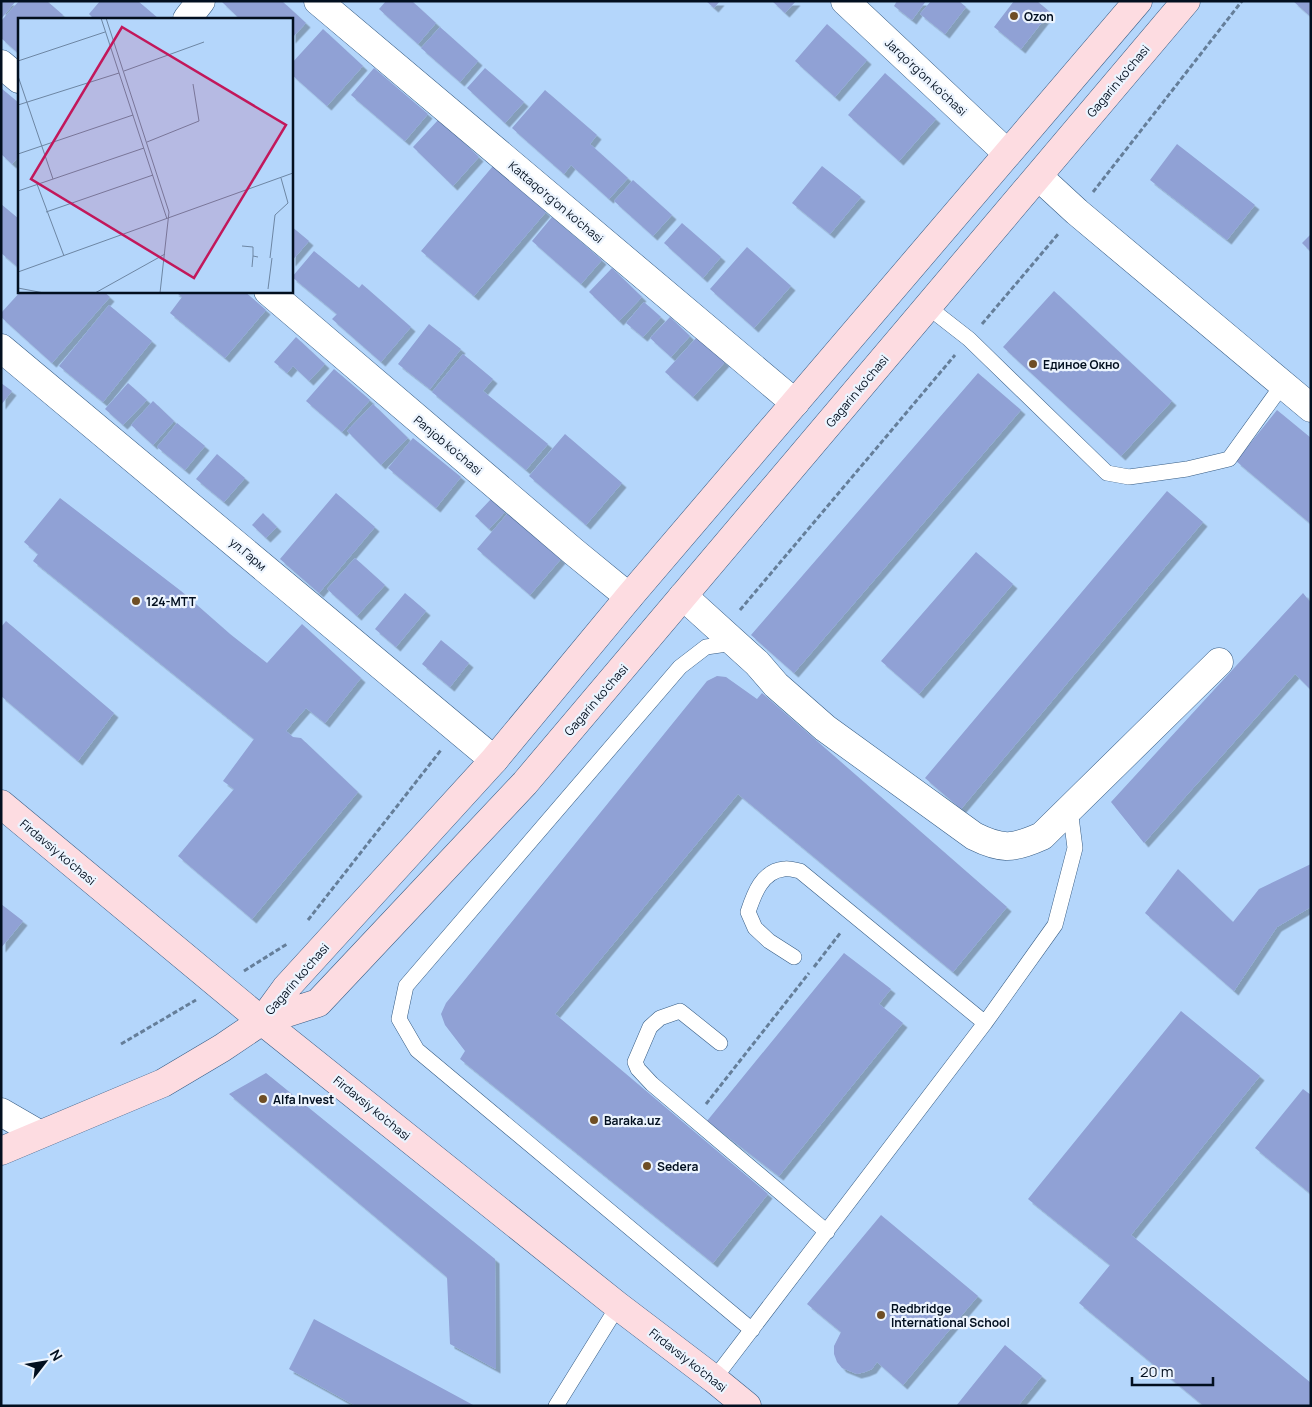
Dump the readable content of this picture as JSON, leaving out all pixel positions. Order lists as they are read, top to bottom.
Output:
{
  "streets": {
    "main road": ["Gagarin ko'chasi", "Firdavsiy ko'chasi"],
    "street": [
      "Jarqo'rg'on ko'chasi",
      "Kattaqo'rg'on ko'chasi",
      "Panjob ko'chasi",
      "ул.Гарм"
    ]
  },
  "crossings": [
    ["Jarqo'rg'on ko'chasi", "Gagarin ko'chasi"],
    ["Gagarin ko'chasi", "Kattaqo'rg'on ko'chasi"],
    ["Gagarin ko'chasi", "Panjob ko'chasi"],
    ["Gagarin ko'chasi", "ул.Гарм"],
    ["Gagarin ko'chasi", "Firdavsiy ko'chasi"]
  ],
  "places": [
    "Ozon",
    "Единое Окно",
    "124-MTT",
    "Alfa Invest",
    "Baraka.uz",
    "Sedera",
    "Redbridge International School"
  ],
  "scale_bar": "20 m",
  "north": "top right"
}
